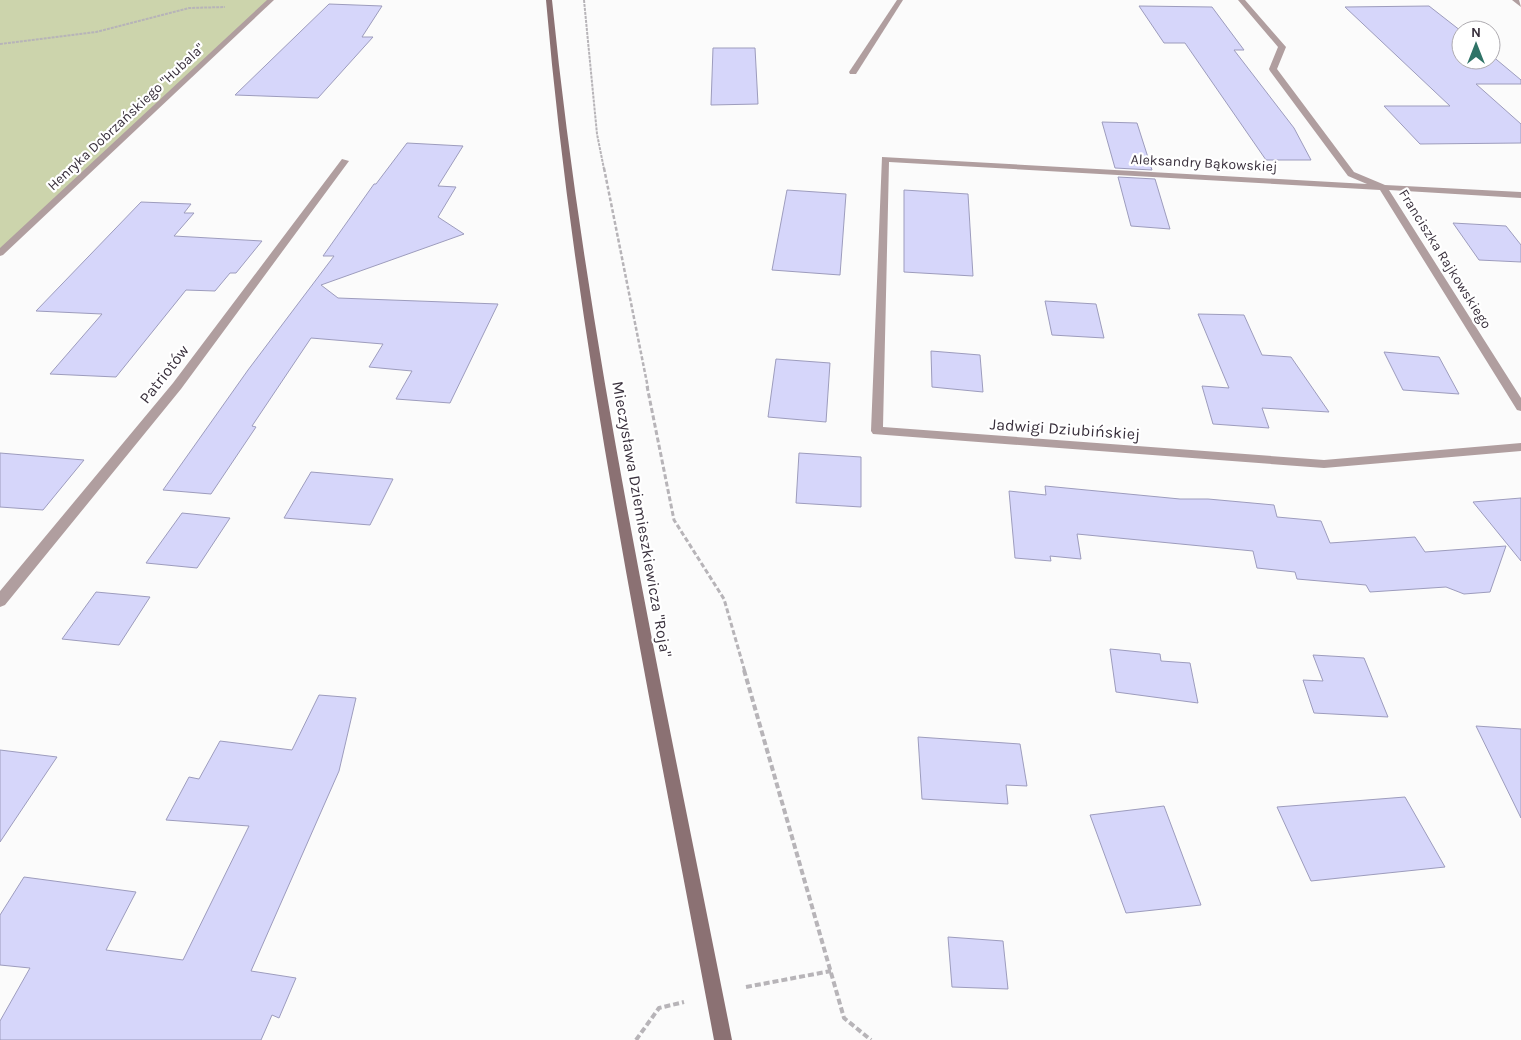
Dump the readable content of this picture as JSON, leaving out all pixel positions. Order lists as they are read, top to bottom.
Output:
{
  "streets": {
    "main road": ["Mieczysława Dziemieszkiewicza \"Roja\""],
    "street": [
      "Henryka Dobrzańskiego \"Hubala\"",
      "Aleksandry Bąkowskiej",
      "Franciszka Rajkowskiego",
      "Patriotów",
      "Jadwigi Dziubińskiej"
    ]
  },
  "crossings": [
    ["Aleksandry Bąkowskiej", "Franciszka Rajkowskiego"],
    ["Aleksandry Bąkowskiej", "Jadwigi Dziubińskiej"]
  ],
  "north": "top"
}
